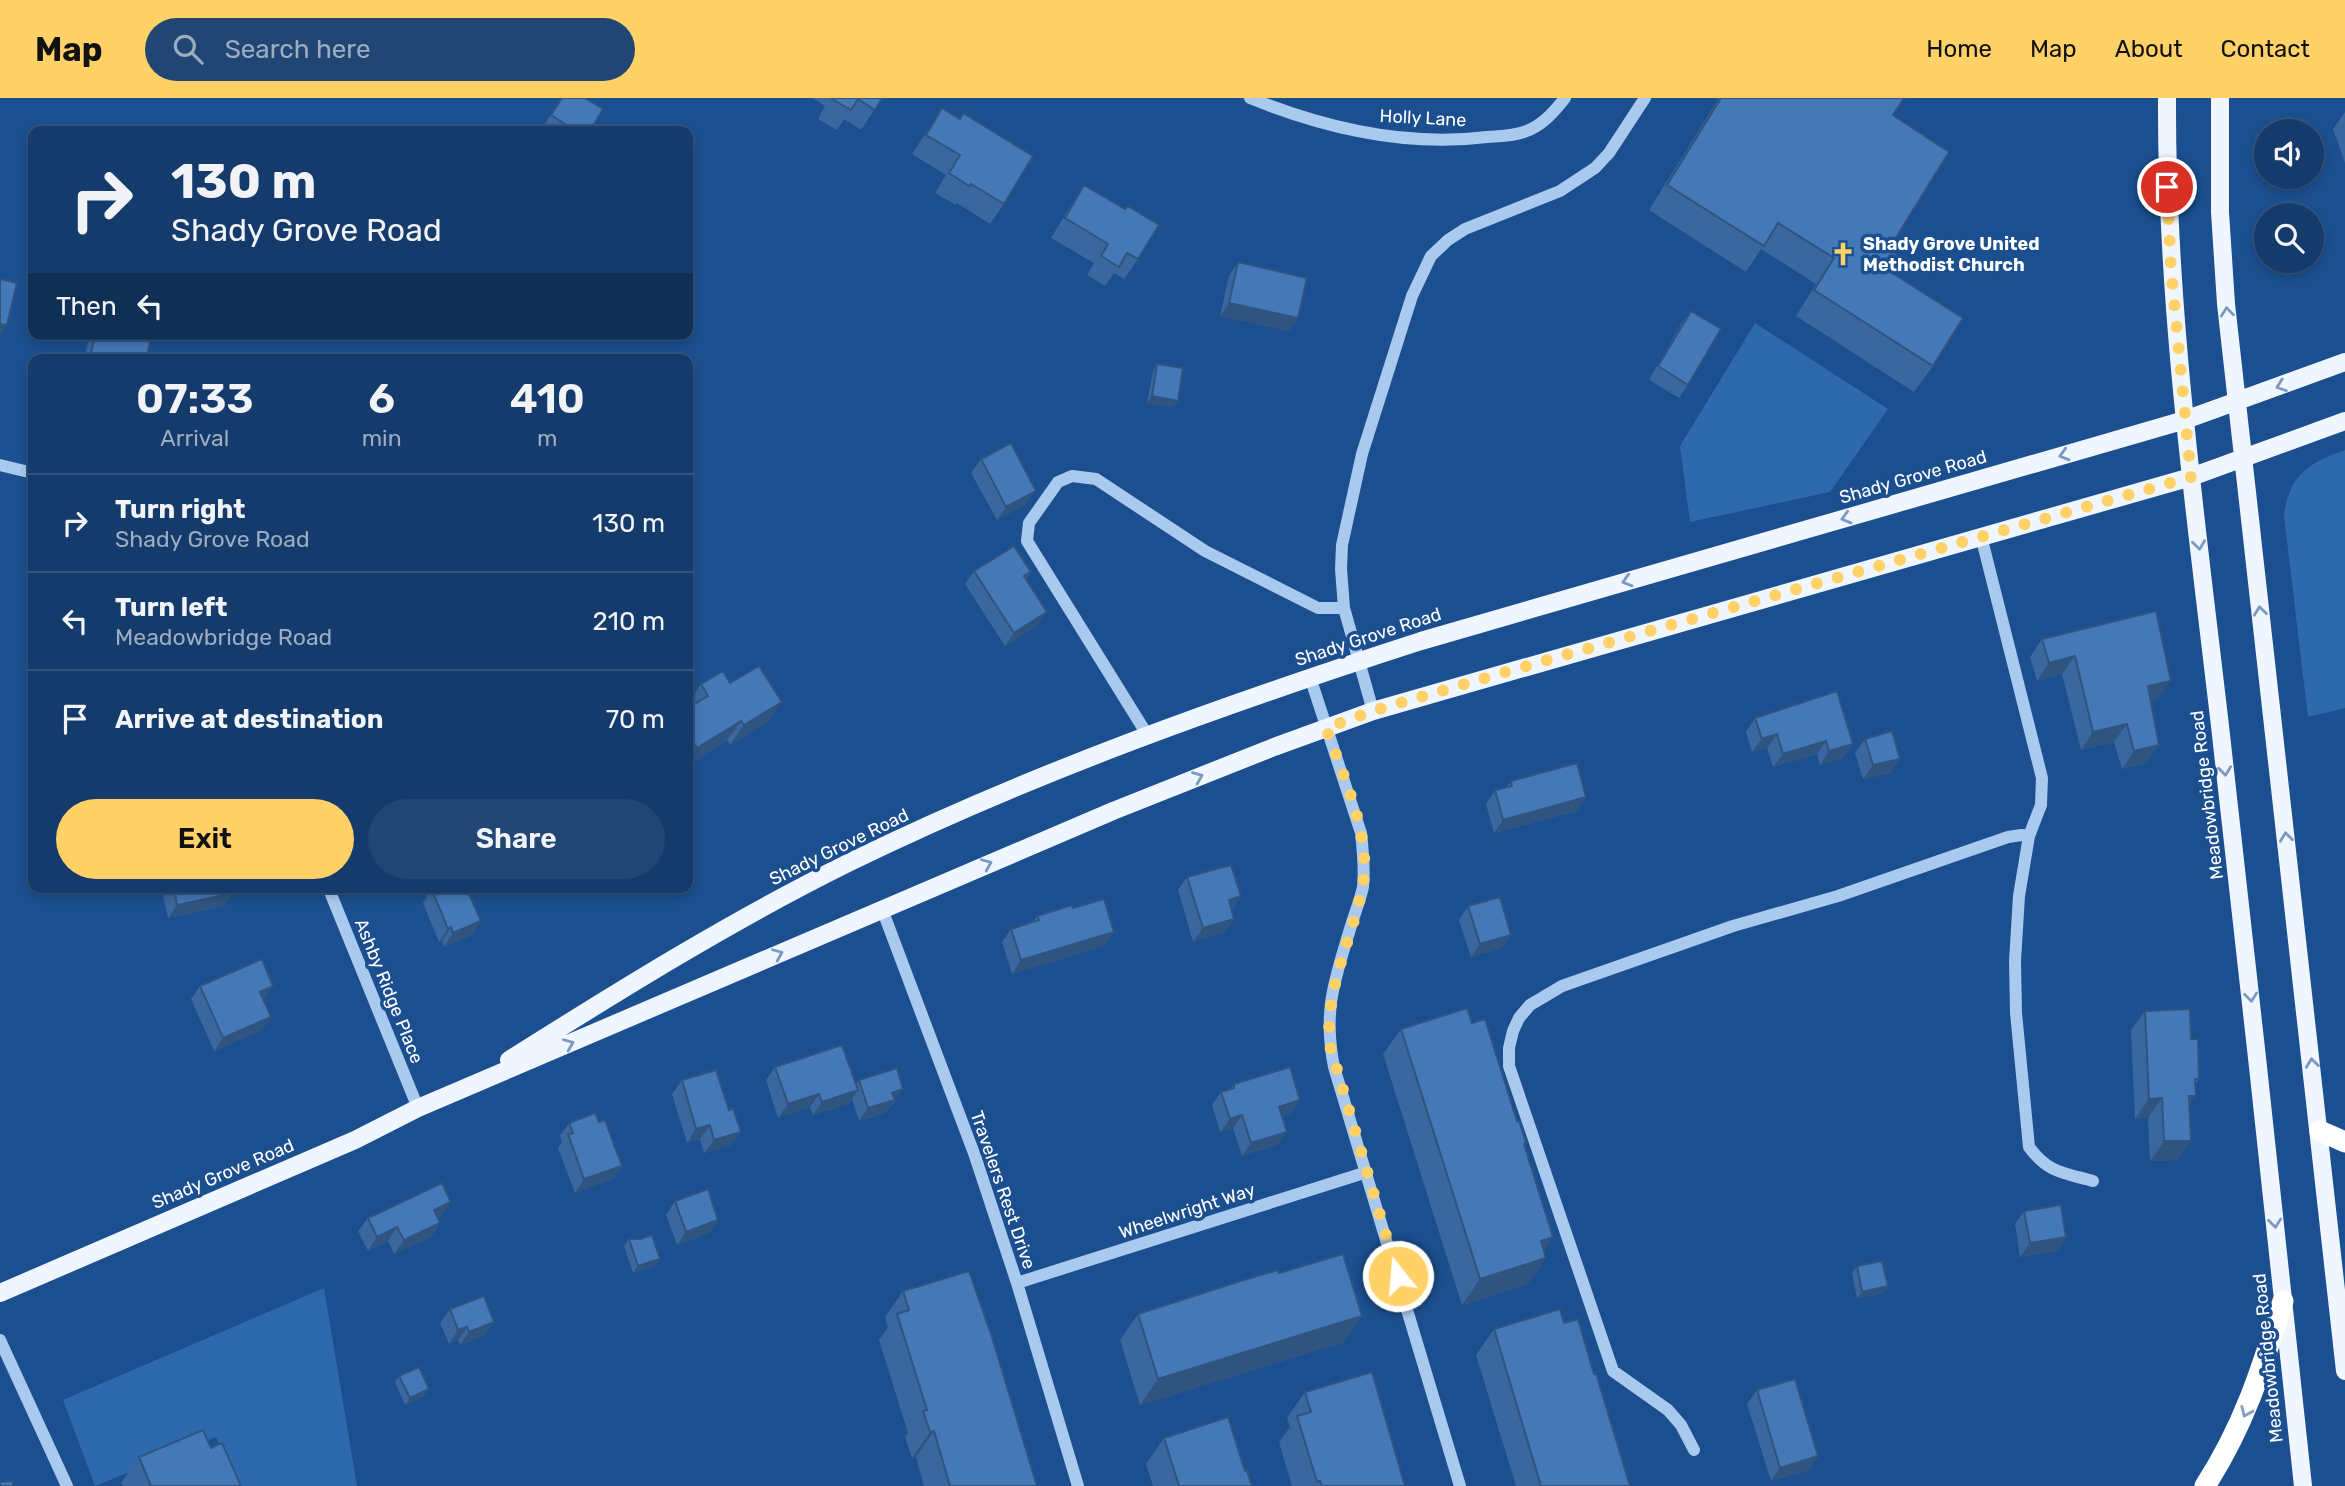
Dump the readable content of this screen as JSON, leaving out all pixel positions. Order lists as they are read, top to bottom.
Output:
{
  "streets": {
    "main road": ["Shady Grove Road", "Meadowbridge Road"],
    "street": [
      "Holly Lane",
      "Ashby Ridge Place",
      "Travelers Rest Drive",
      "Wheelwright Way"
    ]
  },
  "crossings": [
    ["Shady Grove Road", "Meadowbridge Road"],
    ["Shady Grove Road", "Ashby Ridge Place"],
    ["Shady Grove Road", "Travelers Rest Drive"],
    ["Travelers Rest Drive", "Wheelwright Way"]
  ],
  "places": {
    "church": ["Shady Grove United Methodist Church"]
  },
  "page": {
    "header": "Map",
    "search": "Search here",
    "nav": [
      "Home",
      "Map",
      "About",
      "Contact"
    ],
    "turn": ["130 m", "Shady Grove Road"],
    "then": "Then",
    "eta": [
      "07:33",
      "Arrival",
      "6",
      "min",
      "410",
      "m"
    ],
    "list": [
      {
        "name": "Turn right",
        "note": "Shady Grove Road",
        "value": "130 m"
      },
      {
        "name": "Turn left",
        "note": "Meadowbridge Road",
        "value": "210 m"
      },
      {
        "name": "Arrive at destination",
        "value": "70 m"
      }
    ],
    "buttons": ["Exit", "Share"]
  }
}
